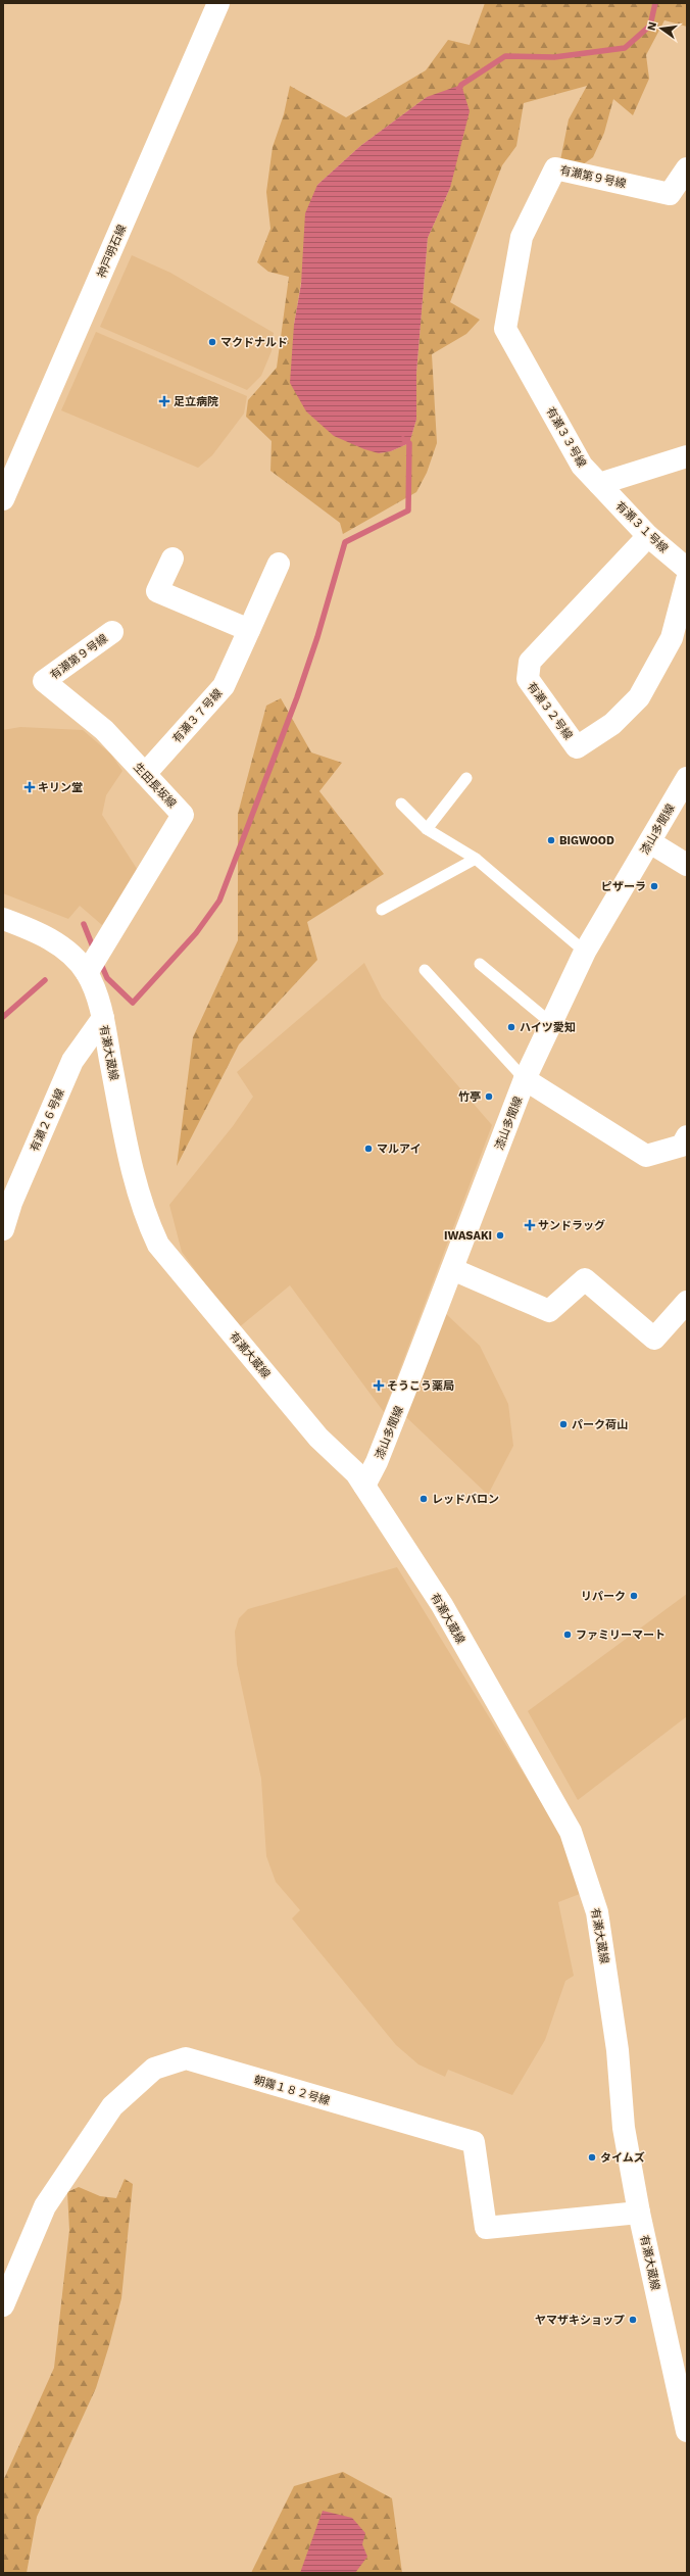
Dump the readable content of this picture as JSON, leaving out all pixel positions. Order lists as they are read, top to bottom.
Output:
{
  "streets": {
    "street": [
      "有瀬第９号線",
      "神戸明石線",
      "有瀬３３号線",
      "有瀬３１号線",
      "有瀬３２号線",
      "有瀬３７号線",
      "生田長坂線",
      "漆山多聞線",
      "有瀬大蔵線",
      "有瀬２６号線",
      "朝霧１８２号線"
    ]
  },
  "crossings": [
    ["有瀬第９号線", "有瀬３３号線"],
    ["有瀬第９号線", "生田長坂線"],
    ["有瀬３３号線", "有瀬３１号線"],
    ["有瀬３１号線", "有瀬３２号線"],
    ["有瀬３７号線", "生田長坂線"],
    ["生田長坂線", "有瀬大蔵線"],
    ["漆山多聞線", "有瀬大蔵線"],
    ["有瀬大蔵線", "有瀬２６号線"],
    ["有瀬大蔵線", "朝霧１８２号線"]
  ],
  "places": {
    "other": [
      "マクドナルド",
      "BIGWOOD",
      "ピザーラ",
      "ハイツ愛知",
      "竹亭",
      "マルアイ",
      "IWASAKI",
      "パーク荷山",
      "レッドバロン",
      "リパーク",
      "ファミリーマート",
      "タイムズ",
      "ヤマザキショップ"
    ],
    "health": [
      "足立病院",
      "キリン堂",
      "サンドラッグ",
      "そうこう薬局"
    ]
  },
  "north": "left"
}
